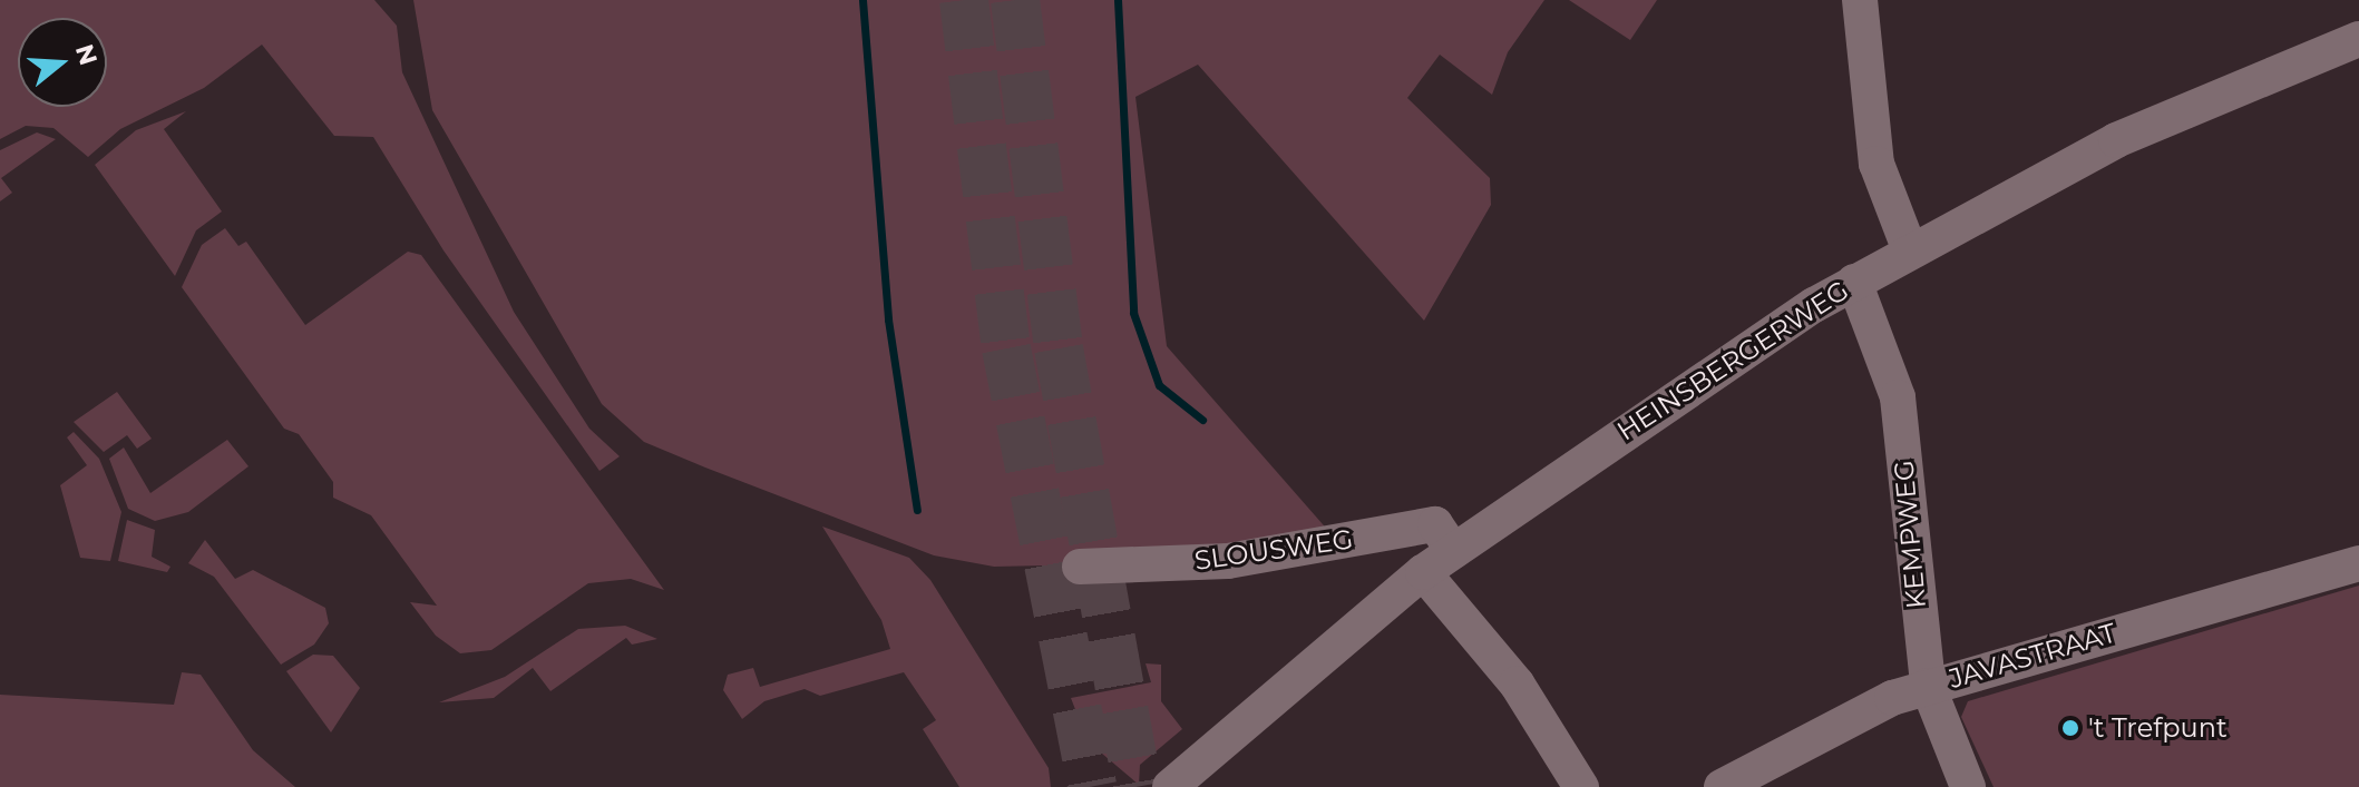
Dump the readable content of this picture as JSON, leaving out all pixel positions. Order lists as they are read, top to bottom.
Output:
{
  "streets": {
    "street": [
      "HEINSBERGERWEG",
      "KEMPWEG",
      "SLOUSWEG",
      "JAVASTRAAT"
    ]
  },
  "crossings": [
    ["HEINSBERGERWEG", "KEMPWEG"],
    ["HEINSBERGERWEG", "SLOUSWEG"],
    ["KEMPWEG", "JAVASTRAAT"]
  ],
  "places": ["'t Trefpunt"],
  "north": "right"
}
